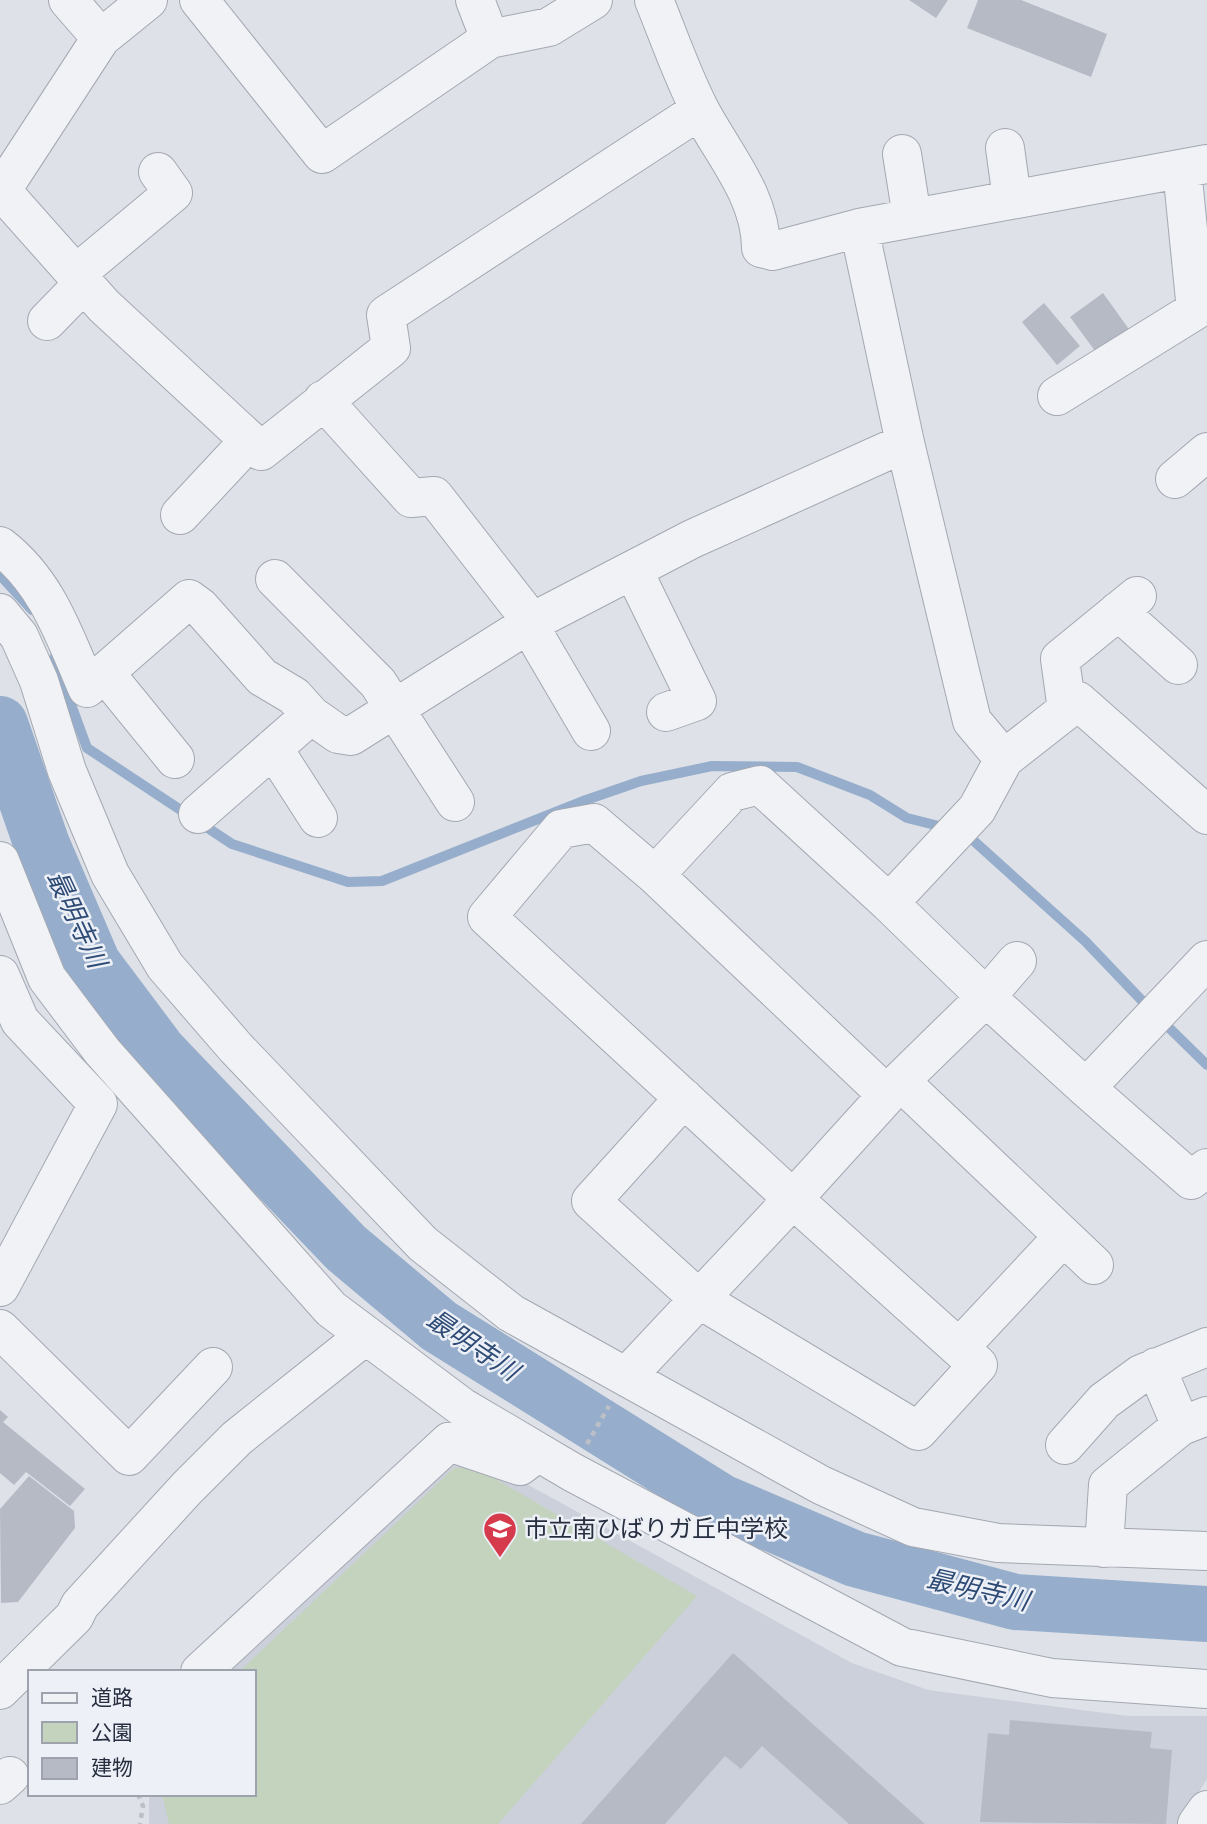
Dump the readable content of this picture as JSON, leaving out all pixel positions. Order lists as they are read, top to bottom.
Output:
{
  "water": ["最明寺川"],
  "places": {
    "school or university": ["市立南ひばりガ丘中学校"]
  },
  "legend": ["道路", "公園", "建物"]
}
